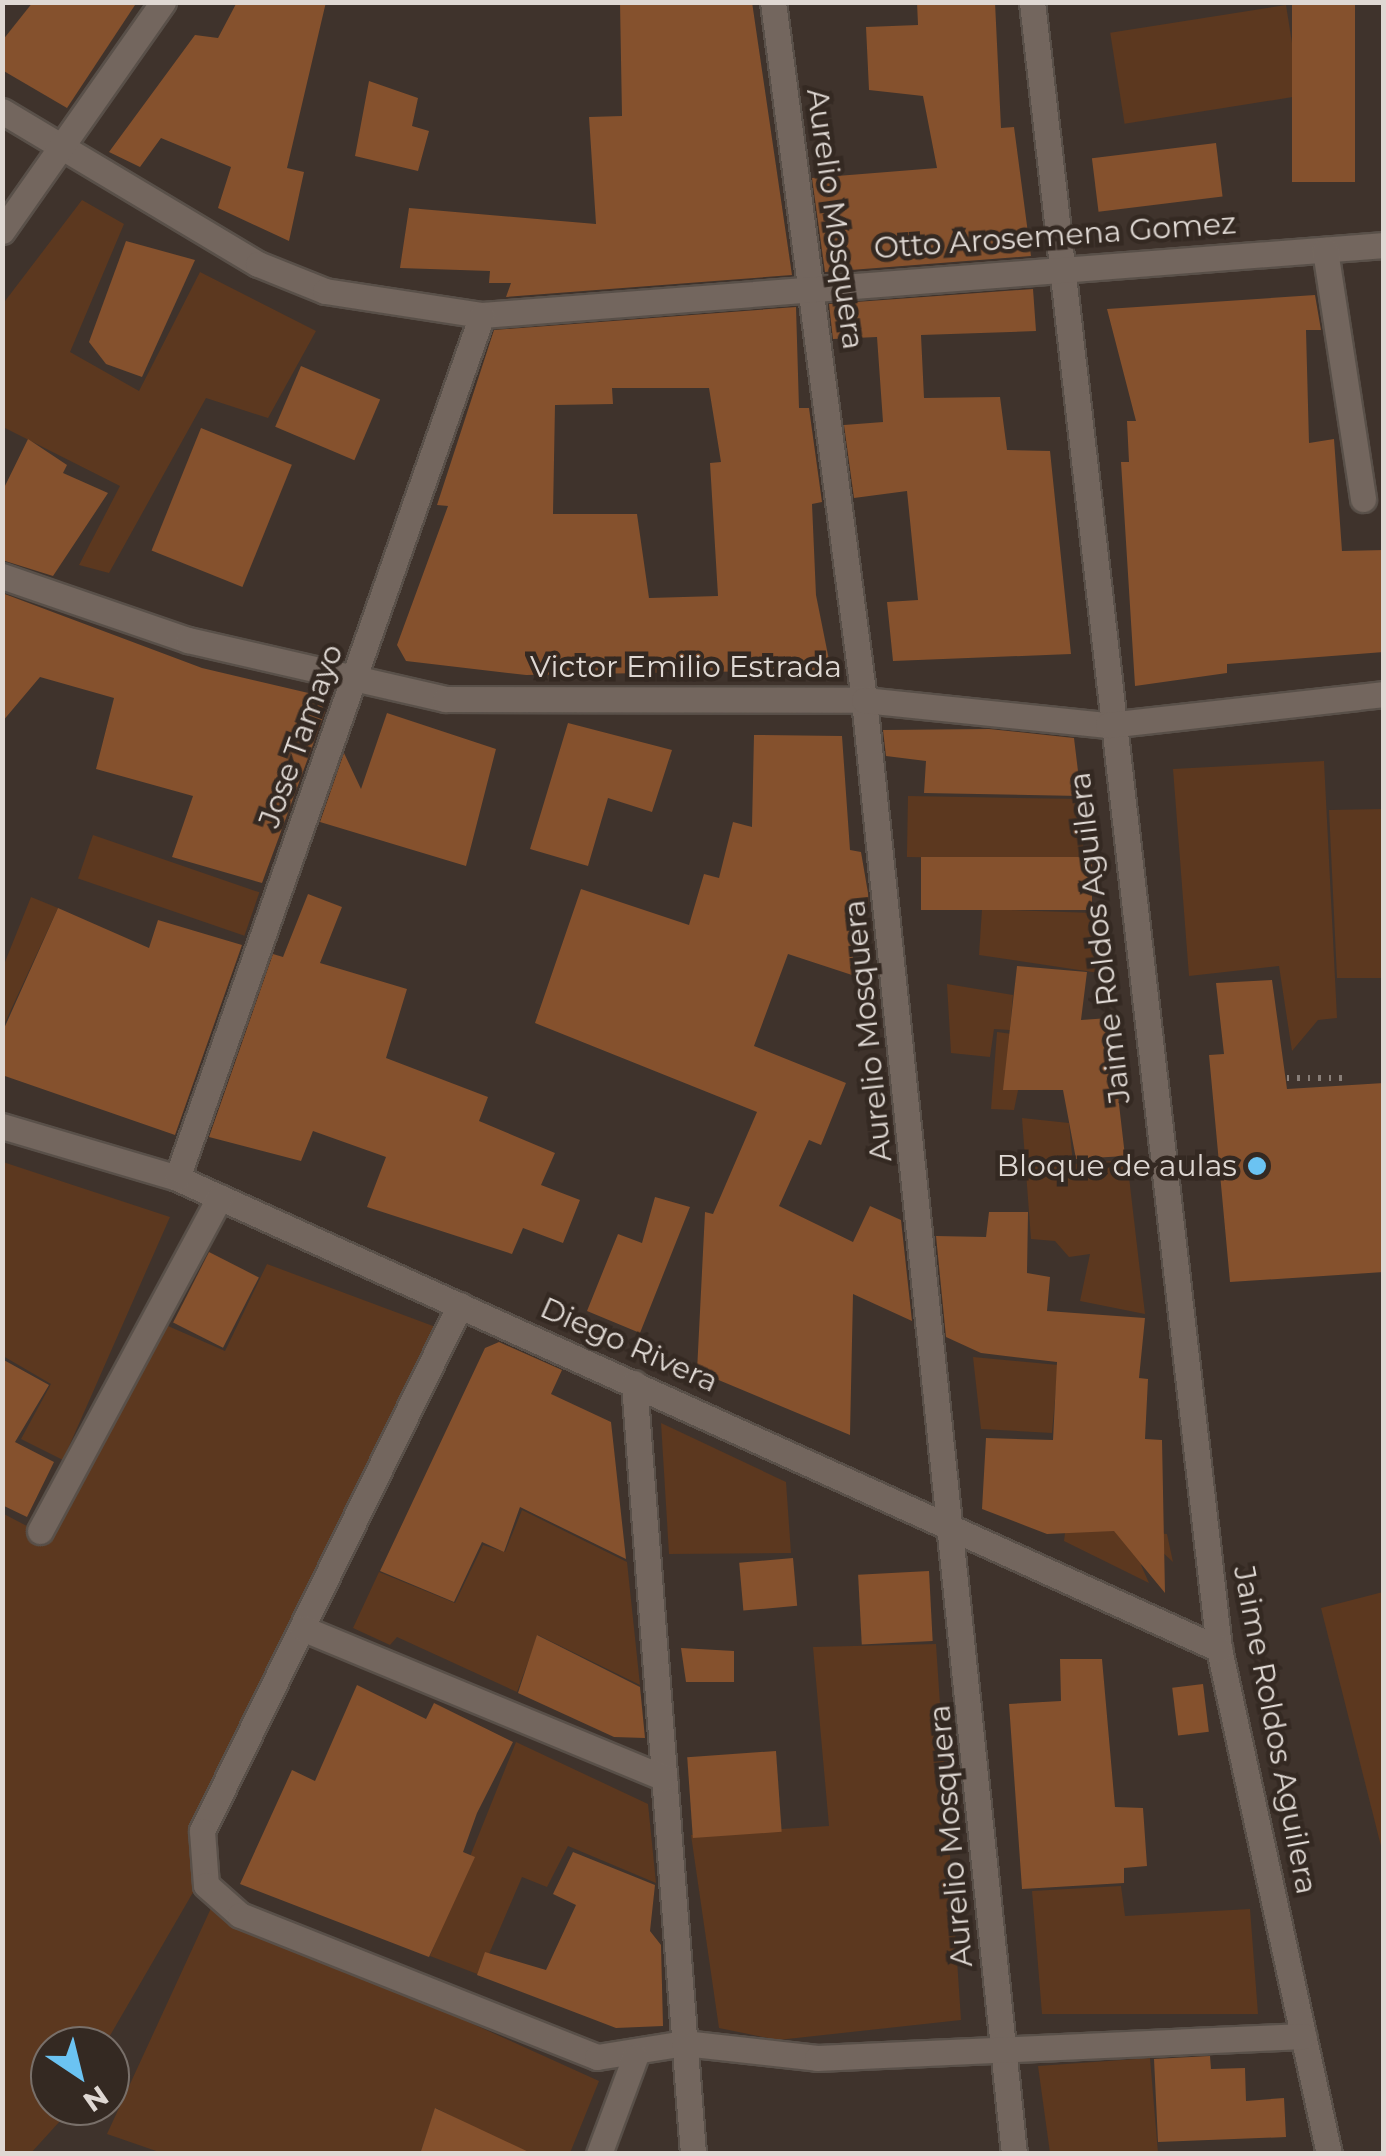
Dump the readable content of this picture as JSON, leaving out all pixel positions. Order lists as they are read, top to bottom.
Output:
{
  "streets": {
    "street": [
      "Aurelio Mosquera",
      "Otto Arosemena Gomez",
      "Victor Emilio Estrada",
      "Jose Tamayo",
      "Jaime Roldos Aguilera",
      "Diego Rivera"
    ]
  },
  "crossings": [
    ["Aurelio Mosquera", "Otto Arosemena Gomez"],
    ["Aurelio Mosquera", "Victor Emilio Estrada"],
    ["Aurelio Mosquera", "Diego Rivera"],
    ["Otto Arosemena Gomez", "Jose Tamayo"],
    ["Otto Arosemena Gomez", "Jaime Roldos Aguilera"],
    ["Victor Emilio Estrada", "Jose Tamayo"],
    ["Victor Emilio Estrada", "Jaime Roldos Aguilera"],
    ["Jose Tamayo", "Diego Rivera"],
    ["Jaime Roldos Aguilera", "Diego Rivera"]
  ],
  "places": ["Bloque de aulas"],
  "north": "bottom right"
}
